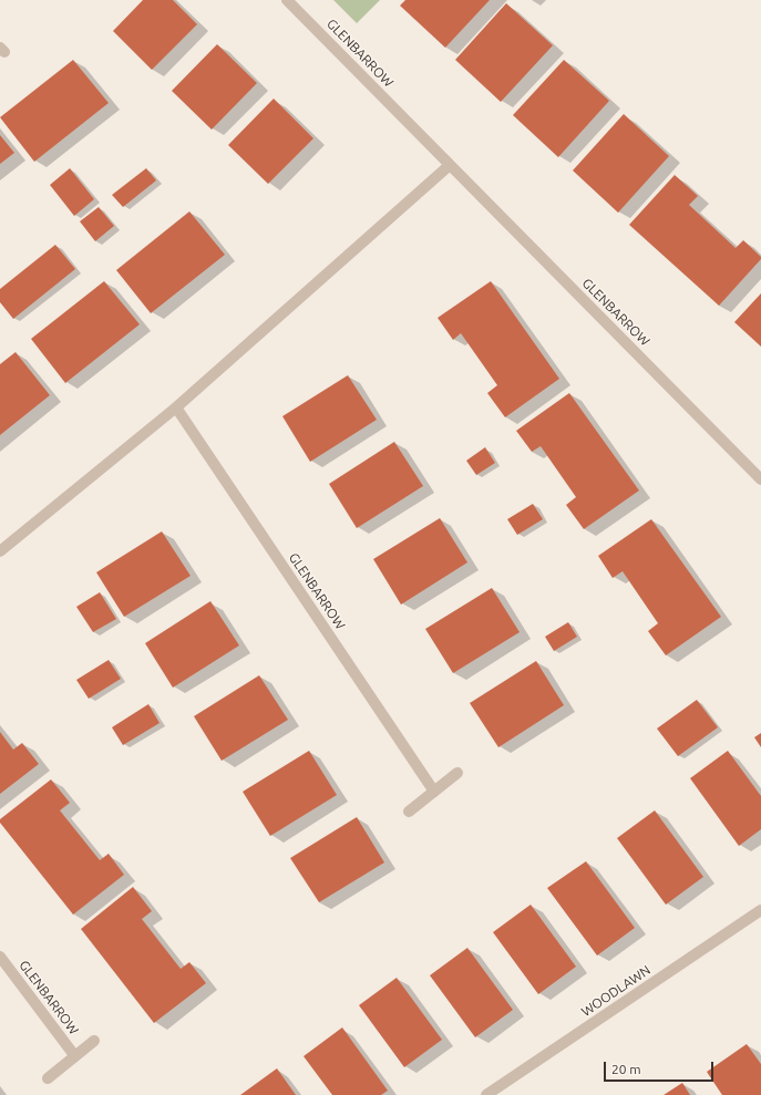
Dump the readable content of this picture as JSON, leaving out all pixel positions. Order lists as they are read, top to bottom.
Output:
{
  "streets": {
    "street": ["GLENBARROW", "WOODLAWN"]
  },
  "scale_bar": "20 m"
}
